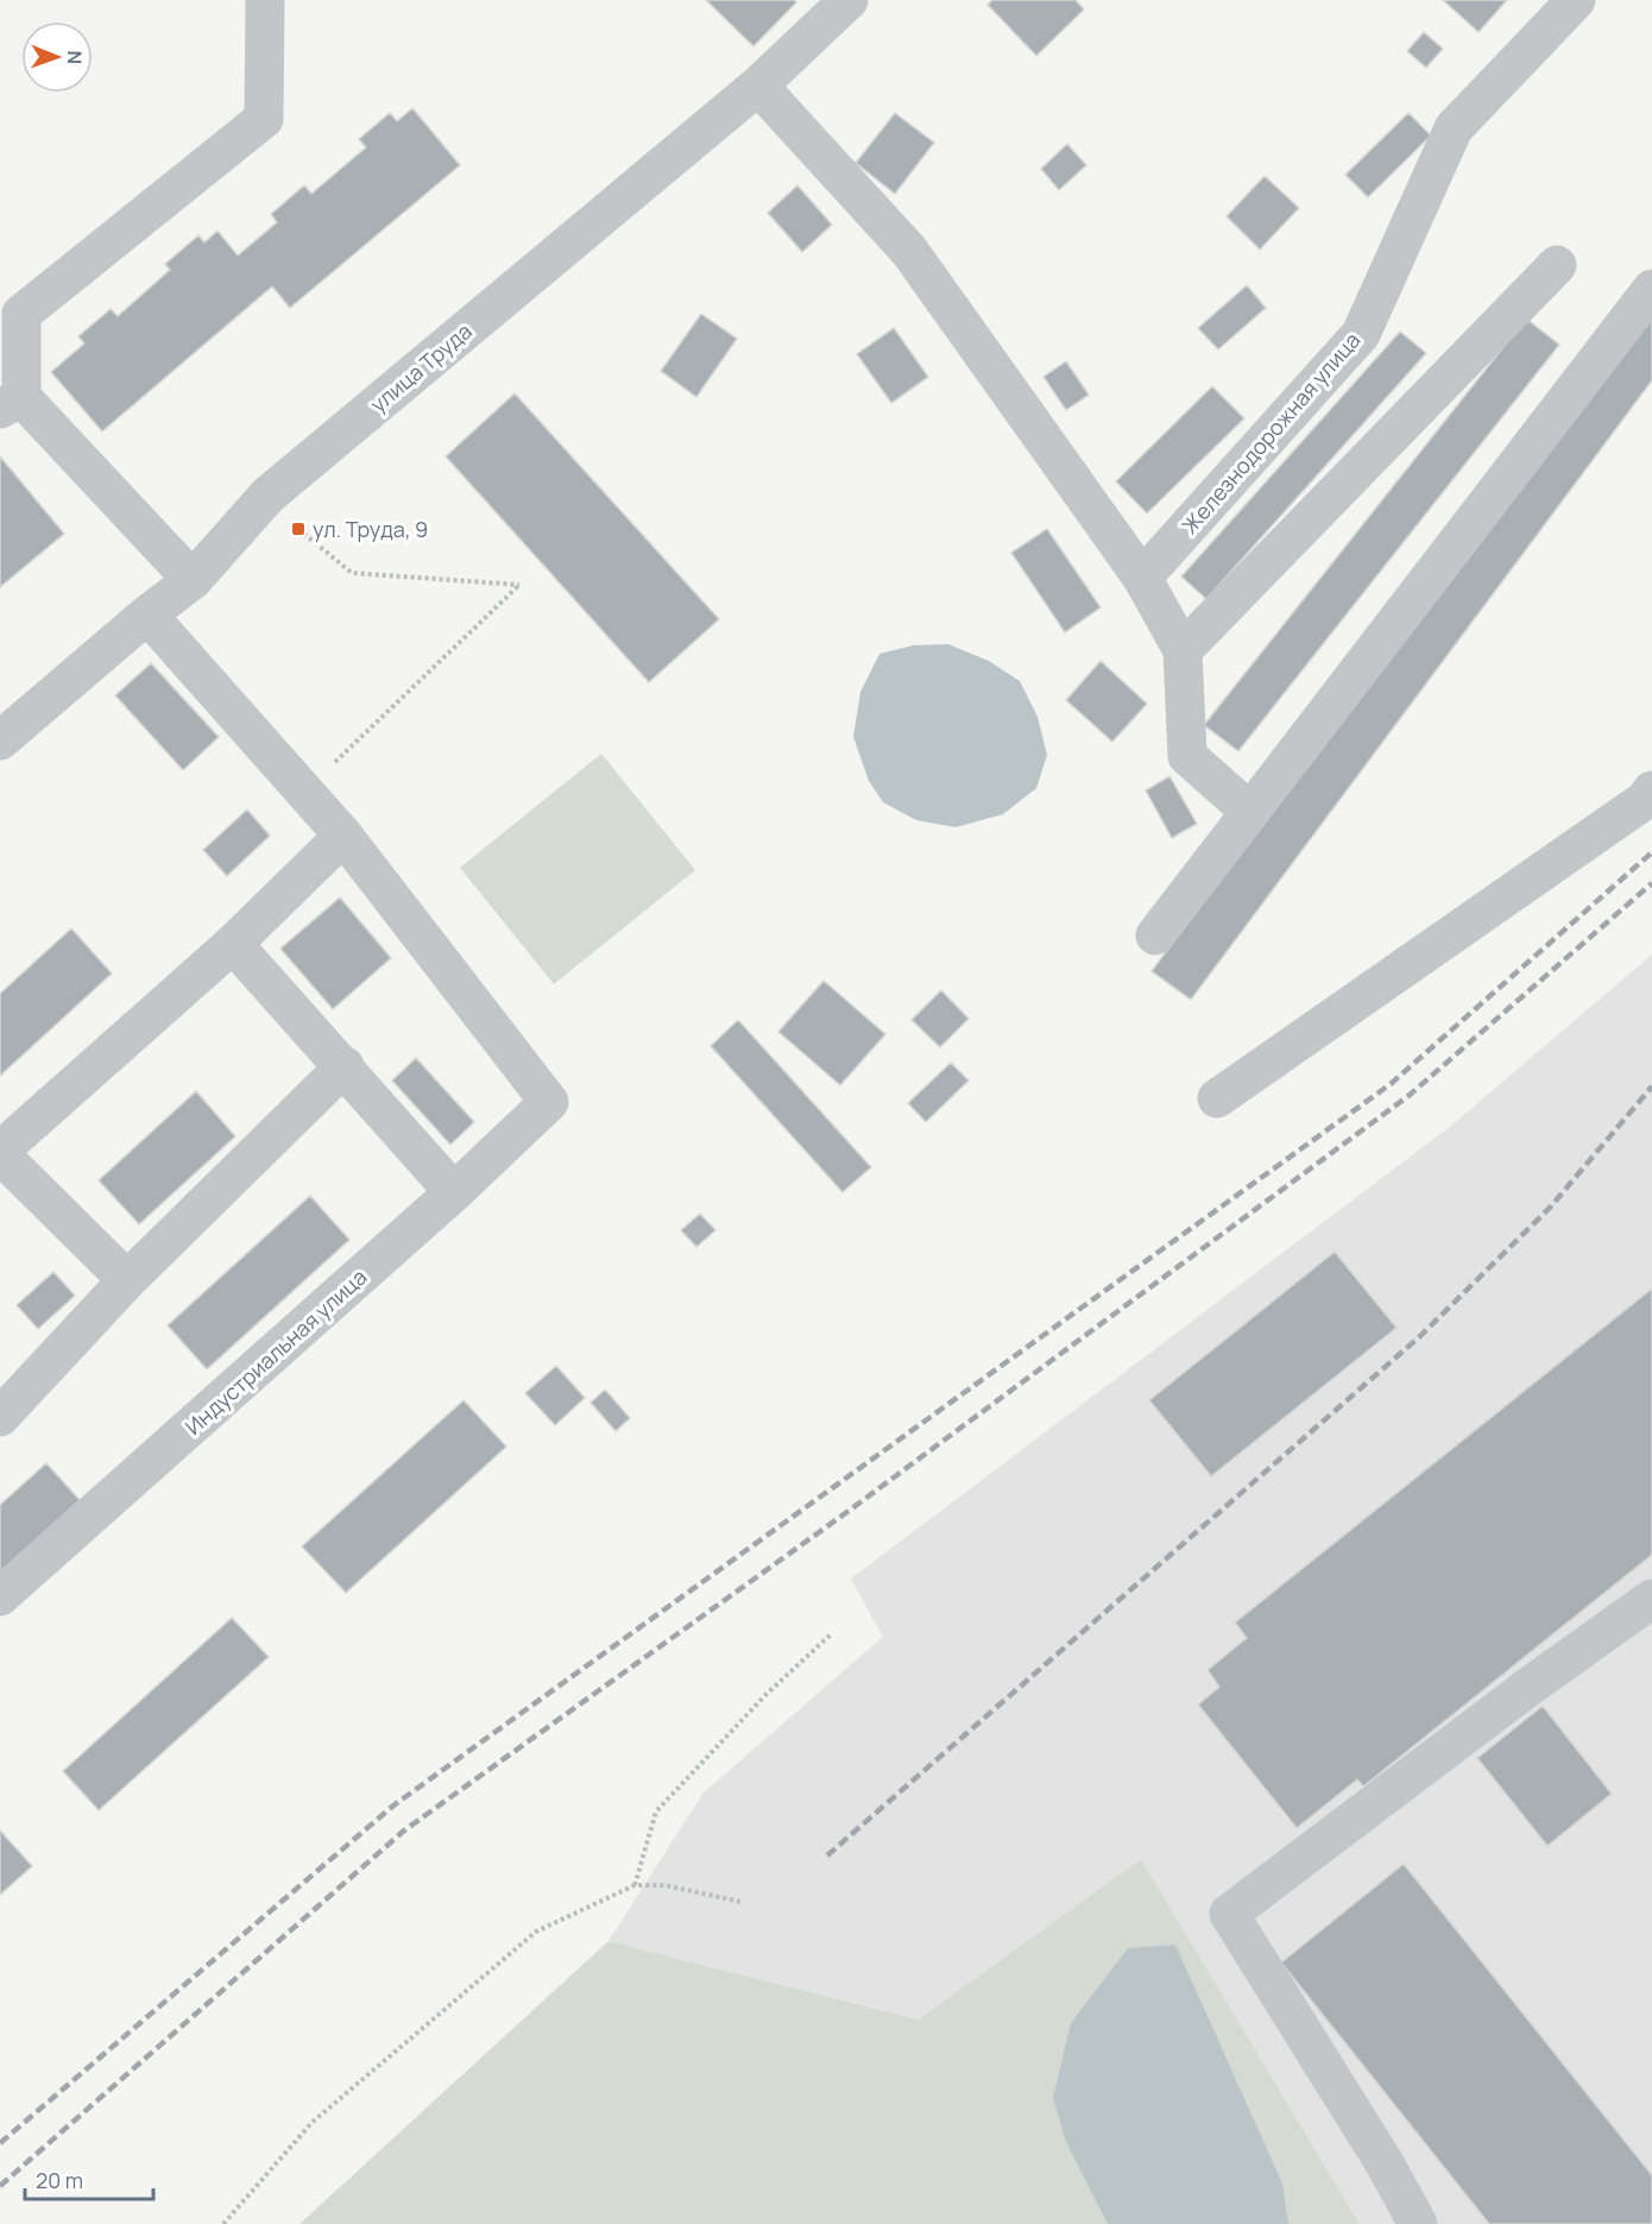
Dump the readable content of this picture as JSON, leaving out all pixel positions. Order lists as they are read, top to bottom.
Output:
{
  "streets": {
    "street": ["улица Труда", "Железнодорожная улица", "Индустриальная улица"]
  },
  "places": {
    "transit": ["ул. Труда, 9"]
  },
  "scale_bar": "20 m",
  "north": "right"
}
